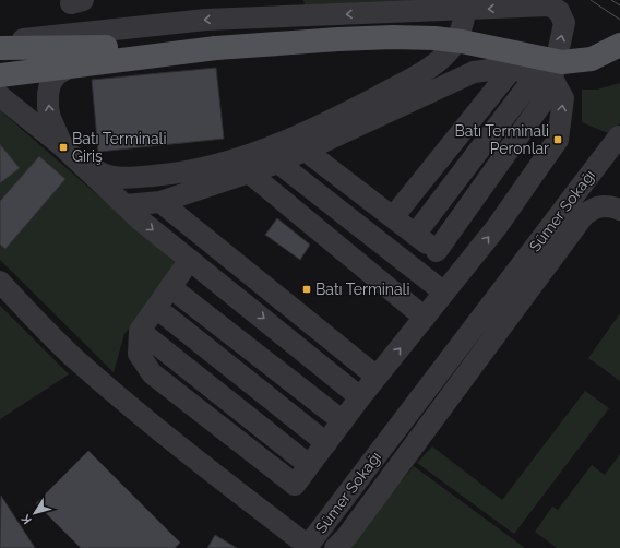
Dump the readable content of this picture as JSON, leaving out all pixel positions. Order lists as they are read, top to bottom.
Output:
{
  "streets": {
    "street": ["Sümer Sokağı"]
  },
  "places": {
    "transit": ["Batı Terminali Peronlar", "Batı Terminali Giriş", "Batı Terminali"]
  },
  "north": "bottom left"
}
